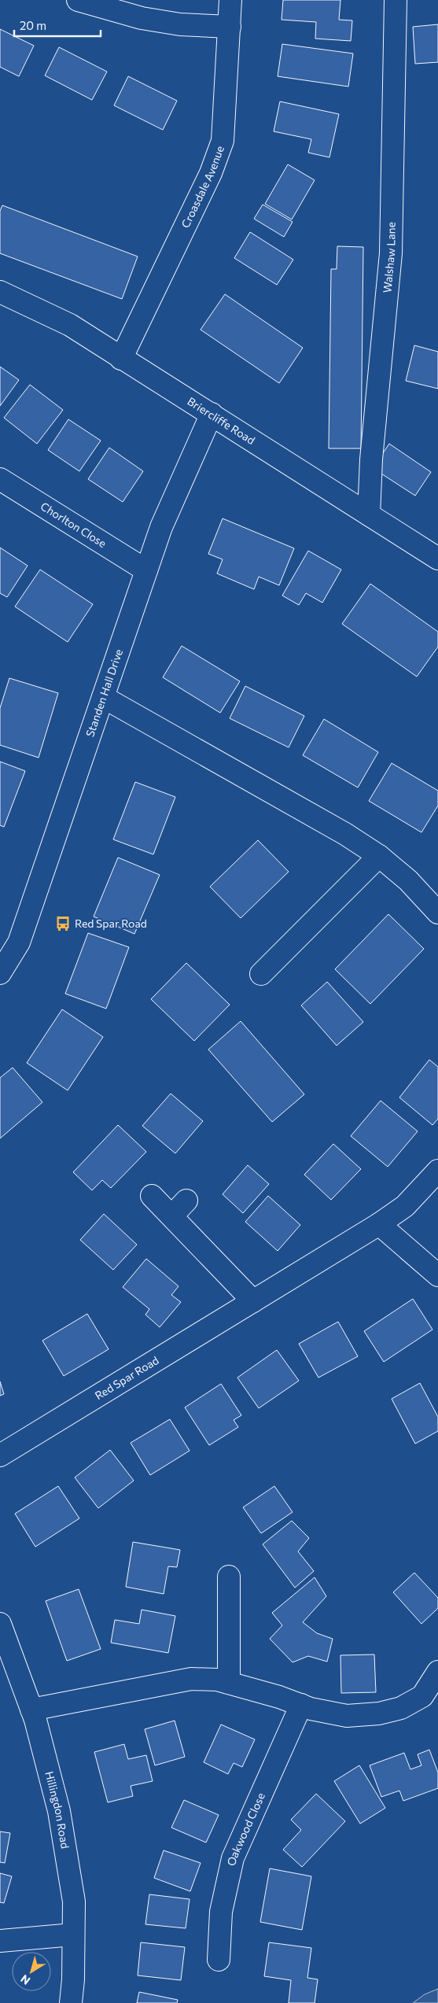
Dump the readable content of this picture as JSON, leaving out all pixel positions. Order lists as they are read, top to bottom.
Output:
{
  "streets": {
    "street": [
      "Croasdale Avenue",
      "Walshaw Lane",
      "Briercliffe Road",
      "Chorlton Close",
      "Standen Hall Drive",
      "Red Spar Road",
      "Hillingdon Road",
      "Oakwood Close"
    ]
  },
  "crossings": [
    ["Croasdale Avenue", "Briercliffe Road"],
    ["Walshaw Lane", "Briercliffe Road"],
    ["Briercliffe Road", "Standen Hall Drive"],
    ["Chorlton Close", "Standen Hall Drive"]
  ],
  "places": {
    "bus stop": ["Red Spar Road"]
  },
  "scale_bar": "20 m",
  "north": "bottom left"
}
